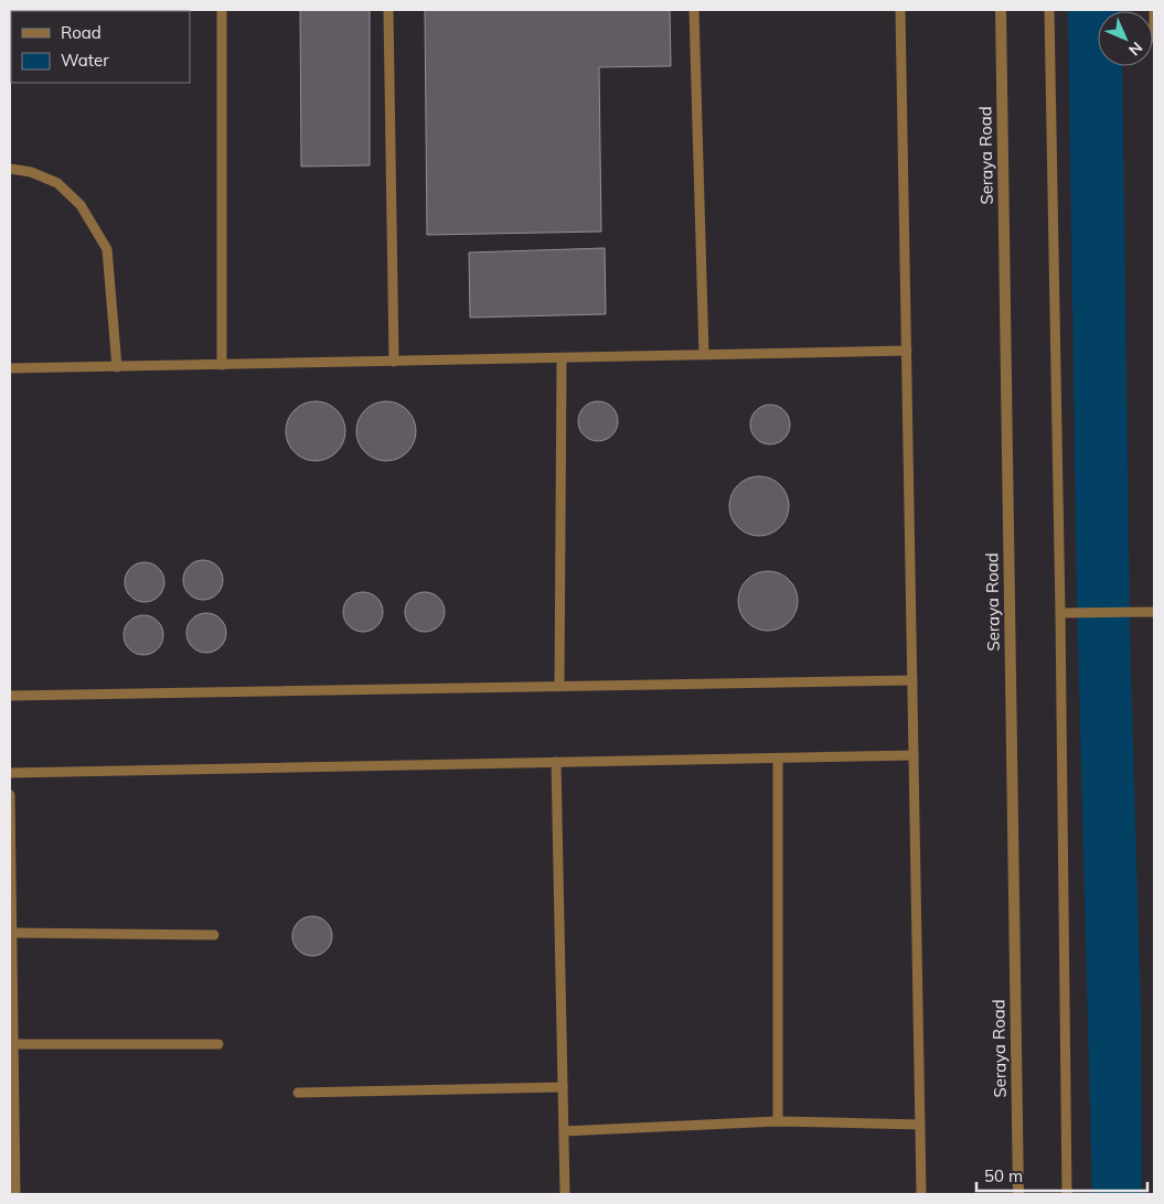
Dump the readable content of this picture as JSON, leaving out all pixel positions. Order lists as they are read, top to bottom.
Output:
{
  "streets": {
    "street": ["Seraya Road"]
  },
  "legend": ["Road", "Water"],
  "scale_bar": "50 m",
  "north": "bottom right"
}
